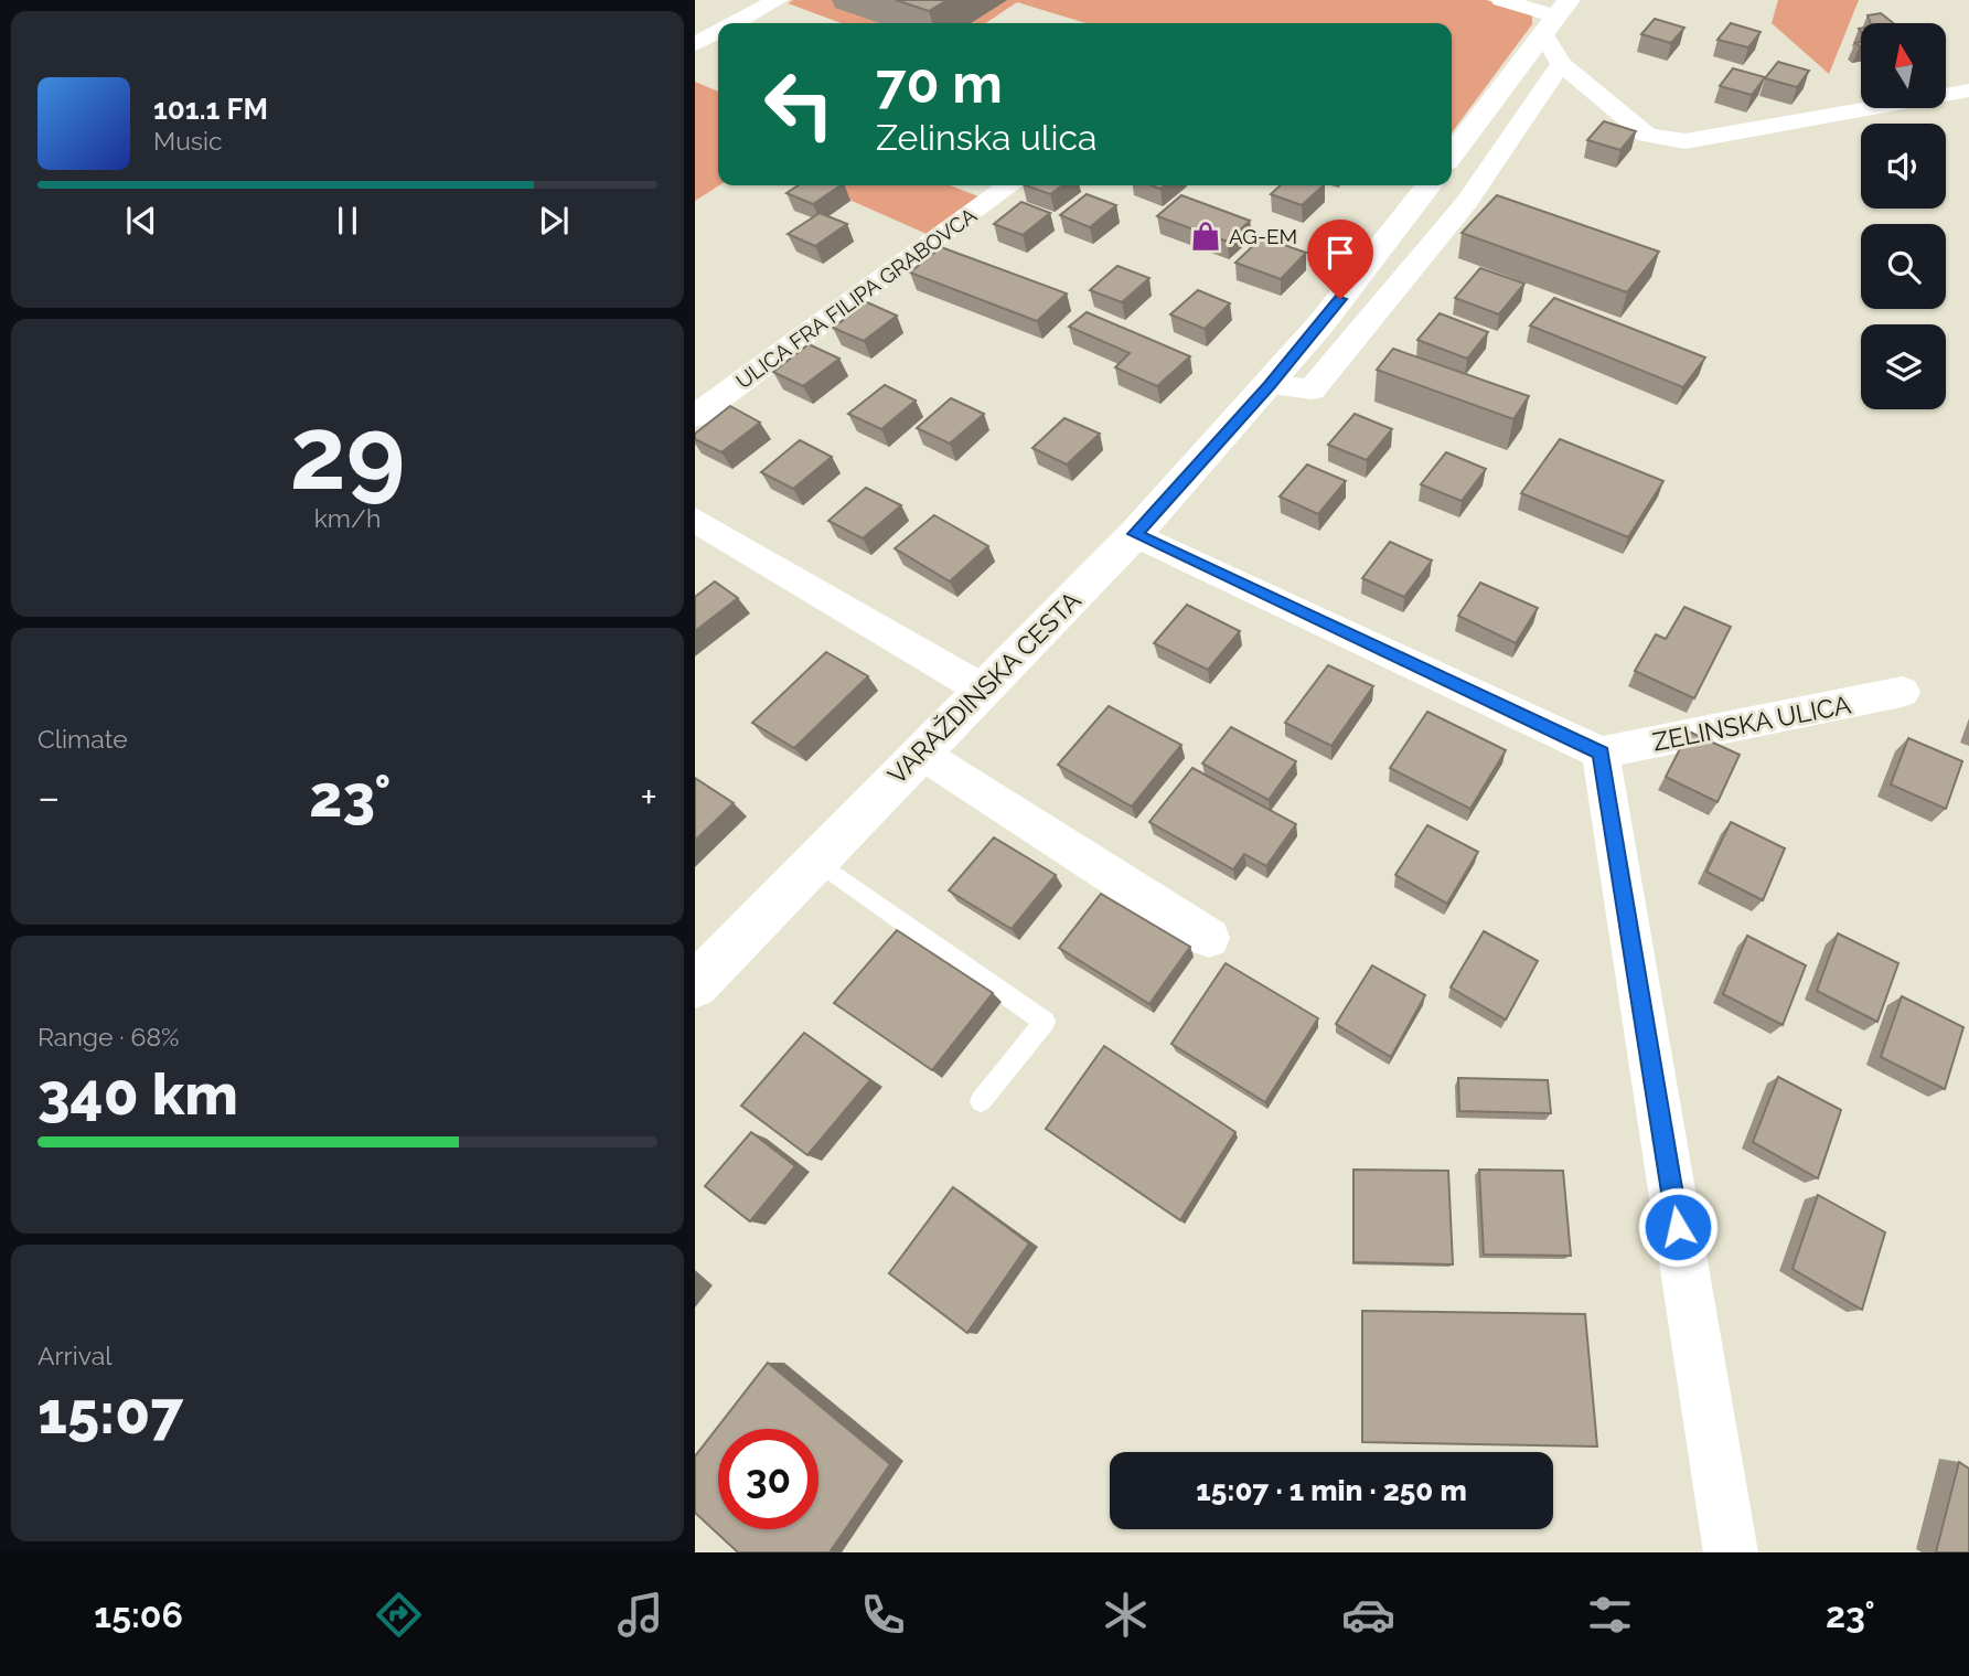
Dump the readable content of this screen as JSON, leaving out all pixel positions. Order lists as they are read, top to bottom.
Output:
{
  "streets": {
    "main road": ["VARAŽDINSKA CESTA"],
    "street": ["ULICA FRA FILIPA GRABOVCA", "ZELINSKA ULICA"]
  },
  "places": {
    "shop": ["AG-EM"]
  },
  "north": "top",
  "page": {
    "turn": ["70 m", "Zelinska ulica"],
    "song": ["101.1 FM", "Music"],
    "tile": [
      ["29", "km/h"],
      "Climate",
      ["Range · 68%", "340 km"],
      ["Arrival", "15:07"]
    ],
    "heat": ["−", "23°", "+"],
    "limit": "30",
    "trip": "15:07 · 1 min · 250 m",
    "tabs": ["15:06", "23°"]
  }
}
